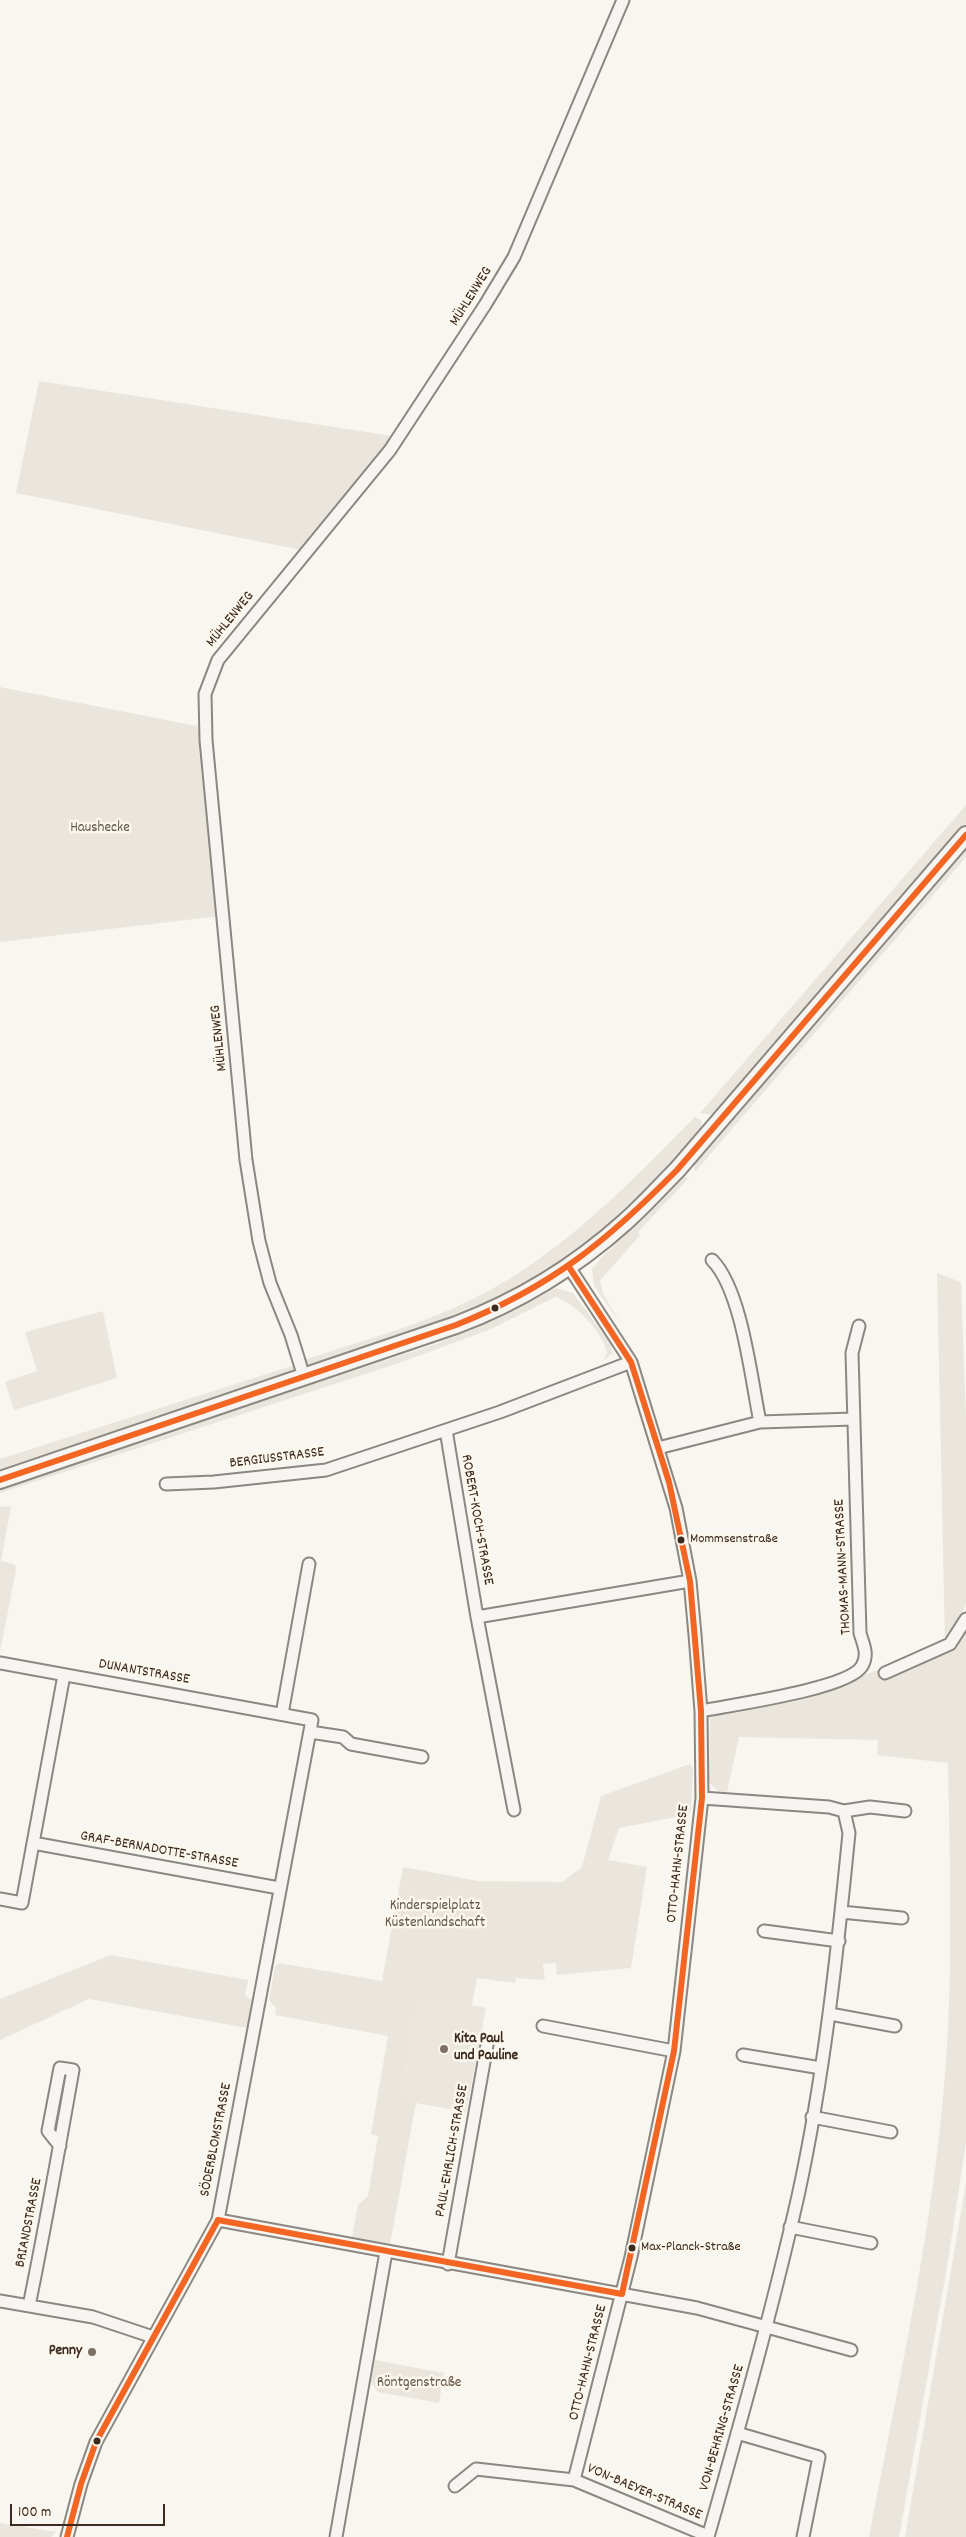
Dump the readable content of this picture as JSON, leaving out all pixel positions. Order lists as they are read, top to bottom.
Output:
{
  "streets": {
    "street": [
      "MÜHLENWEG",
      "BERGIUSSTRASSE",
      "ROBERT-KOCH-STRASSE",
      "THOMAS-MANN-STRASSE",
      "DUNANTSTRASSE",
      "GRAF-BERNADOTTE-STRASSE",
      "OTTO-HAHN-STRASSE",
      "SÖDERBLOMSTRASSE",
      "PAUL-EHRLICH-STRASSE",
      "BRIANDSTRASSE",
      "VON-BEHRING-STRASSE",
      "VON-BAEYER-STRASSE"
    ]
  },
  "crossings": [
    ["BERGIUSSTRASSE", "ROBERT-KOCH-STRASSE"],
    ["THOMAS-MANN-STRASSE", "OTTO-HAHN-STRASSE"],
    ["DUNANTSTRASSE", "SÖDERBLOMSTRASSE"],
    ["GRAF-BERNADOTTE-STRASSE", "SÖDERBLOMSTRASSE"],
    ["OTTO-HAHN-STRASSE", "VON-BAEYER-STRASSE"],
    ["VON-BEHRING-STRASSE", "VON-BAEYER-STRASSE"]
  ],
  "parks": ["Haushecke", "Kinderspielplatz Küstenlandschaft", "Röntgenstraße"],
  "places": [
    "Mommsenstraße",
    "Kita Paul und Pauline",
    "Max-Planck-Straße",
    "Penny"
  ],
  "scale_bar": "100 m"
}
